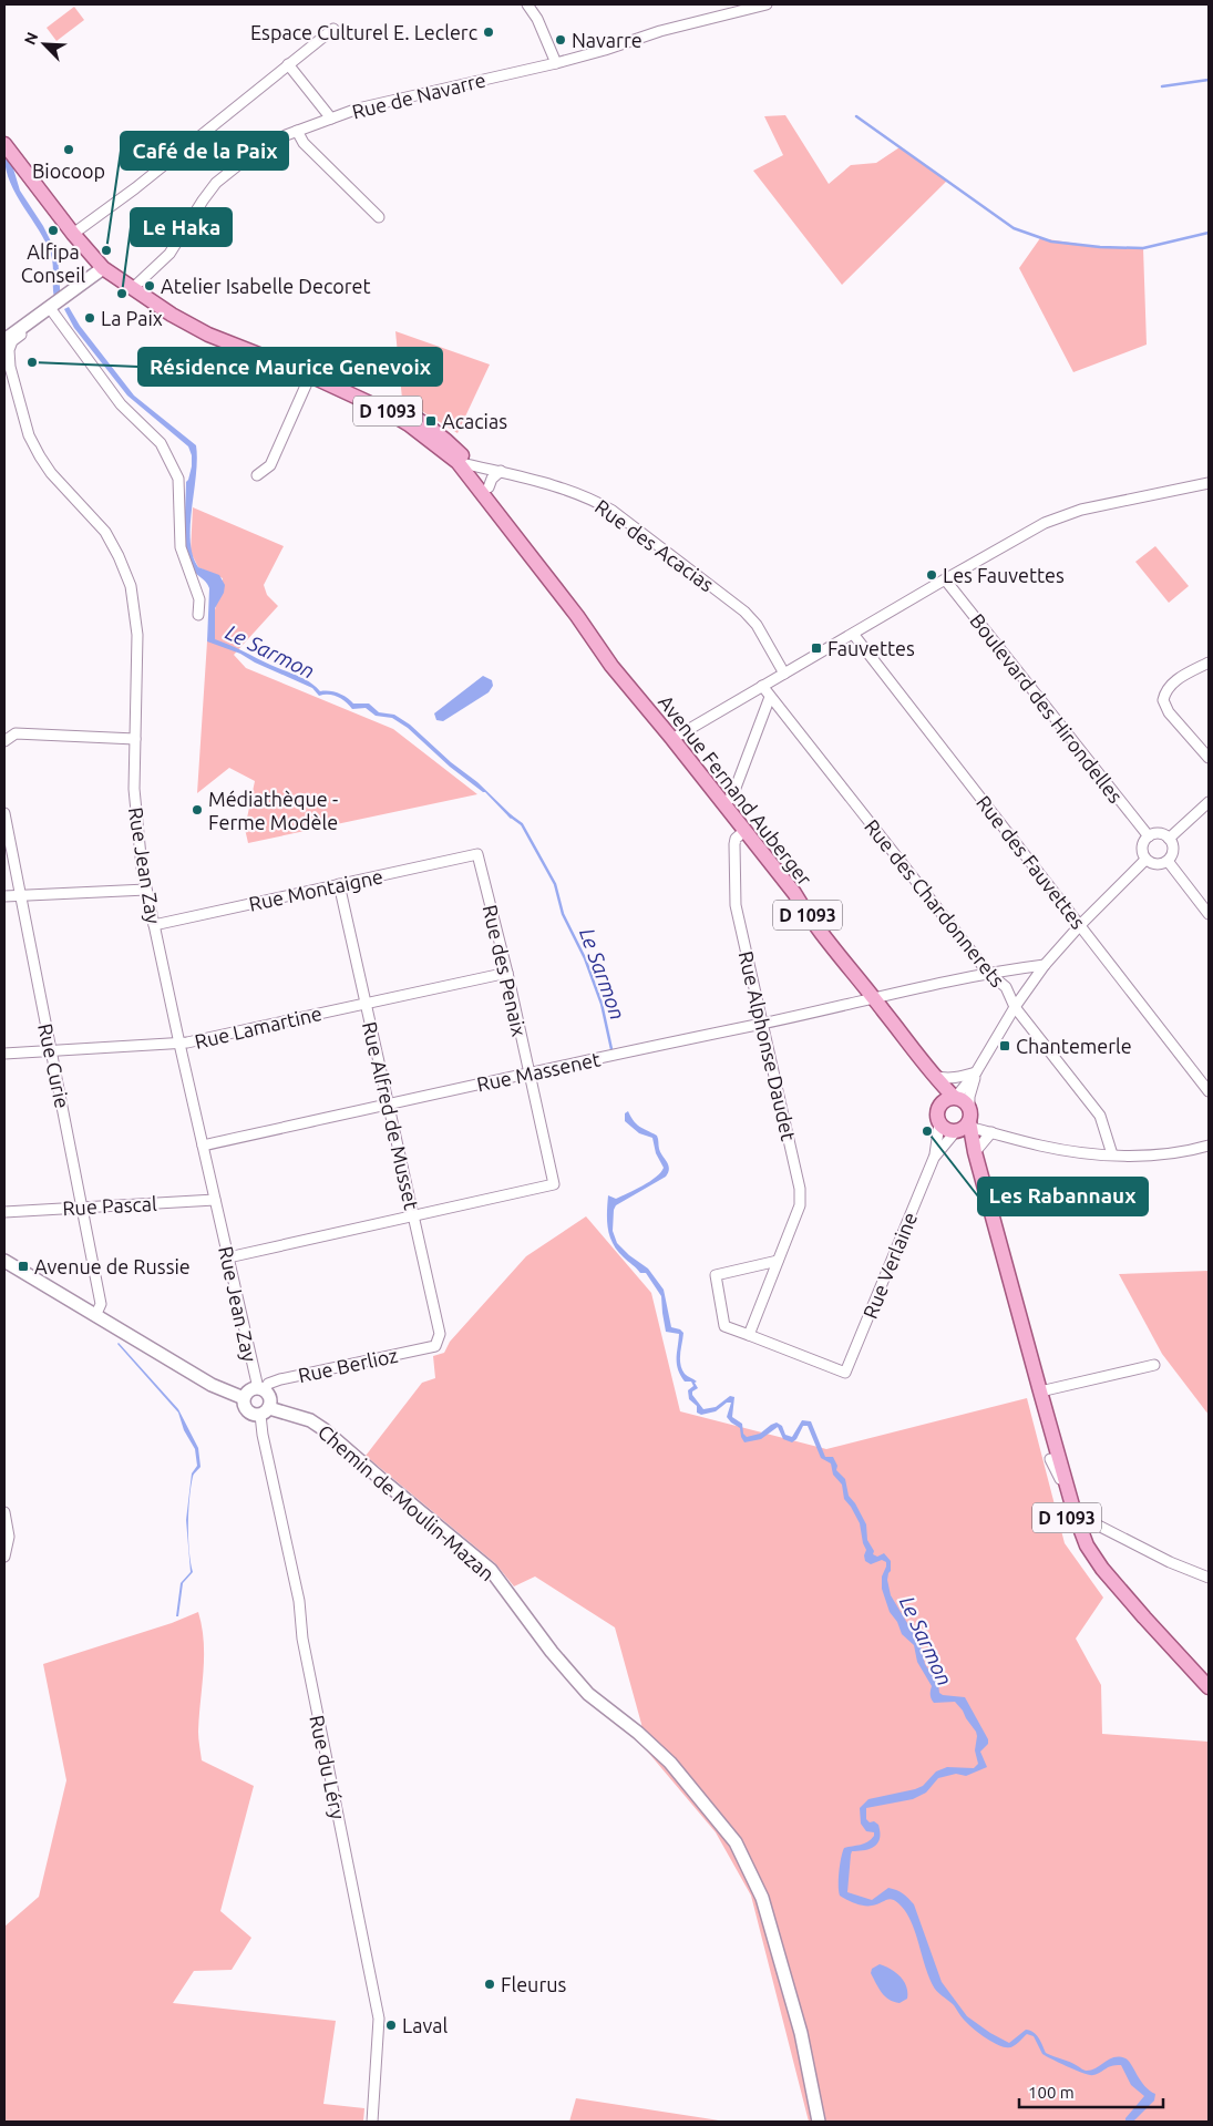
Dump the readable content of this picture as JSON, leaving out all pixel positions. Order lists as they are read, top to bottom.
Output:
{
  "streets": {
    "main road": ["D 1093", "Avenue Fernand Auberger"],
    "street": [
      "Rue de Navarre",
      "Rue des Acacias",
      "Boulevard des Hirondelles",
      "Rue des Fauvettes",
      "Rue Jean Zay",
      "Rue Montaigne",
      "Rue des Chardonnerets",
      "Rue des Penaix",
      "Rue Lamartine",
      "Rue Alphonse Daudet",
      "Rue Curie",
      "Rue Massenet",
      "Rue Alfred de Musset",
      "Rue Pascal",
      "Rue Verlaine",
      "Rue Berlioz",
      "Chemin de Moulin-Mazan",
      "Rue du Léry"
    ]
  },
  "crossings": [
    ["Rue de Navarre", "D 1093"],
    ["Rue de Navarre", "Avenue Fernand Auberger"],
    ["D 1093", "Avenue Fernand Auberger"],
    ["D 1093", "Rue Verlaine"],
    ["Rue des Acacias", "Avenue Fernand Auberger"],
    ["Avenue Fernand Auberger", "Rue Alphonse Daudet"],
    ["Avenue Fernand Auberger", "Rue Massenet"],
    ["Avenue Fernand Auberger", "Rue Verlaine"],
    ["Rue Jean Zay", "Rue Montaigne"],
    ["Rue Jean Zay", "Rue Lamartine"],
    ["Rue Jean Zay", "Rue Massenet"],
    ["Rue Jean Zay", "Rue Pascal"],
    ["Rue Jean Zay", "Rue Berlioz"],
    ["Rue Jean Zay", "Chemin de Moulin-Mazan"],
    ["Rue Jean Zay", "Rue du Léry"],
    ["Rue Montaigne", "Rue des Penaix"],
    ["Rue Montaigne", "Rue Alfred de Musset"],
    ["Rue des Chardonnerets", "Rue Massenet"],
    ["Rue des Penaix", "Rue Lamartine"],
    ["Rue des Penaix", "Rue Massenet"],
    ["Rue des Penaix", "Rue Alfred de Musset"],
    ["Rue Lamartine", "Rue Curie"],
    ["Rue Lamartine", "Rue Alfred de Musset"],
    ["Rue Alphonse Daudet", "Rue Massenet"],
    ["Rue Alphonse Daudet", "Rue Verlaine"],
    ["Rue Curie", "Rue Pascal"],
    ["Rue Massenet", "Rue Alfred de Musset"],
    ["Rue Alfred de Musset", "Rue Berlioz"],
    ["Rue Berlioz", "Chemin de Moulin-Mazan"],
    ["Rue Berlioz", "Rue du Léry"],
    ["Chemin de Moulin-Mazan", "Rue du Léry"]
  ],
  "water": ["Le Sarmon"],
  "places": {
    "other": [
      "Espace Culturel E. Leclerc",
      "Navarre",
      "Biocoop",
      "Alfipa Conseil",
      "Café de la Paix",
      "Atelier Isabelle Decoret",
      "Le Haka",
      "La Paix",
      "Résidence Maurice Genevoix",
      "Les Fauvettes",
      "Médiathèque - Ferme Modèle",
      "Les Rabannaux",
      "Fleurus",
      "Laval"
    ],
    "transit": [
      "Acacias",
      "Fauvettes",
      "Chantemerle",
      "Avenue de Russie"
    ]
  },
  "scale_bar": "100 m",
  "north": "top left"
}
